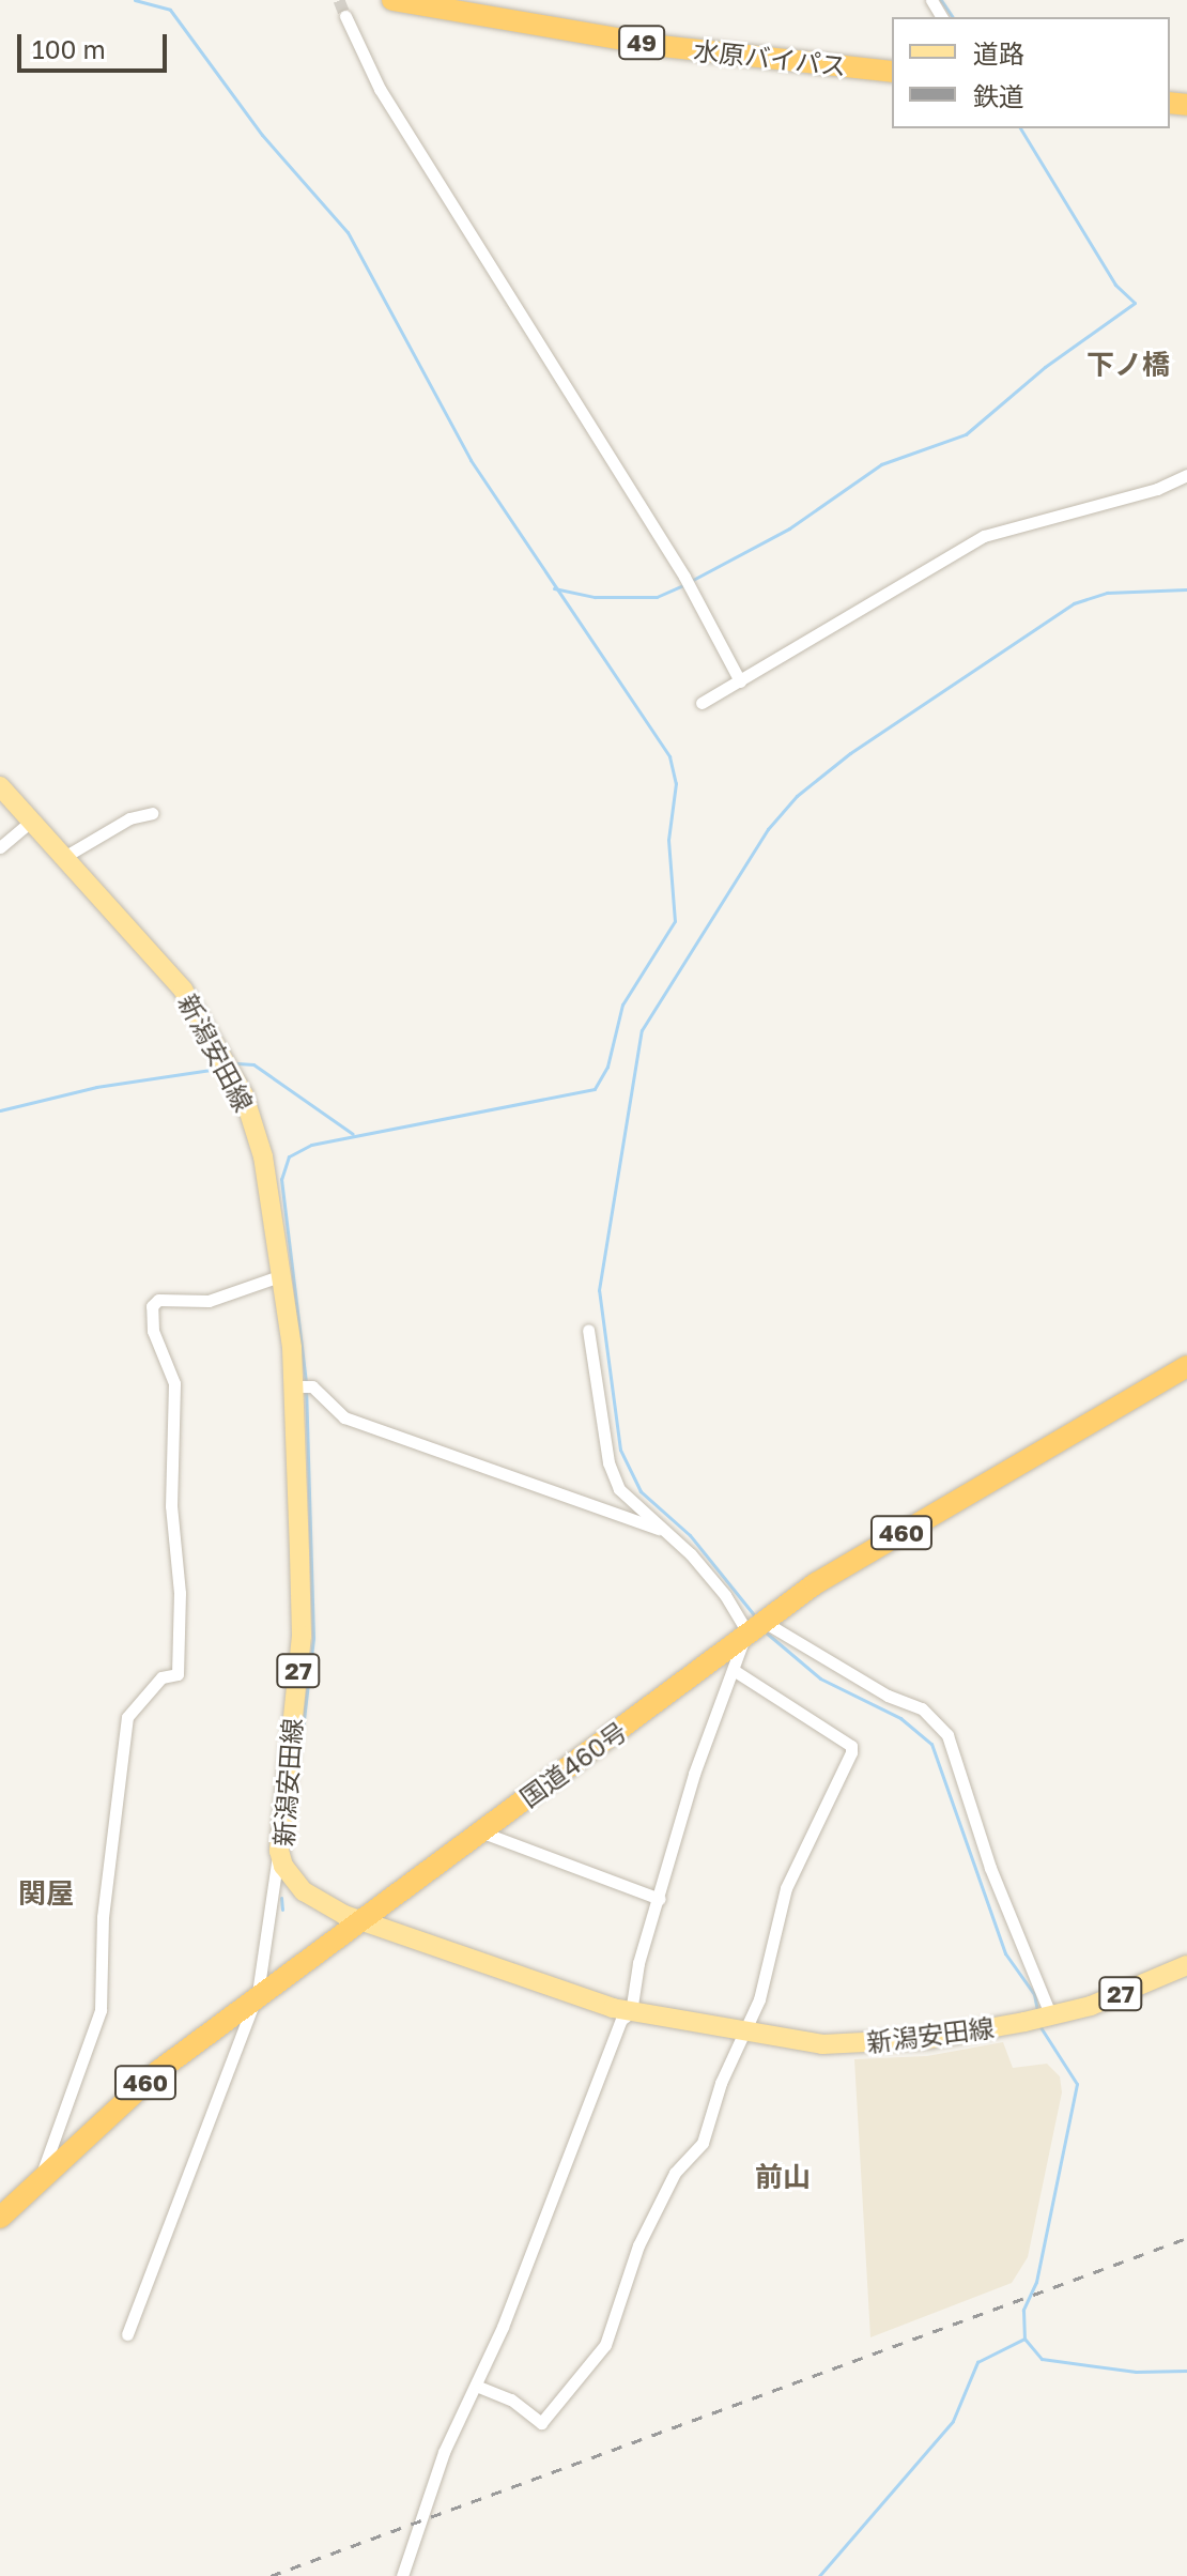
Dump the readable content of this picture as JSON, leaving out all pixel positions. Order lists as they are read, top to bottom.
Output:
{
  "streets": {
    "highway": [
      "49",
      "水原バイパス",
      "460",
      "国道460号"
    ],
    "main road": ["新潟安田線", "27"]
  },
  "crossings": [
    ["新潟安田線", "国道460号"]
  ],
  "districts": ["下ノ橋", "関屋", "前山"],
  "legend": ["道路", "鉄道"],
  "scale_bar": "100 m"
}
